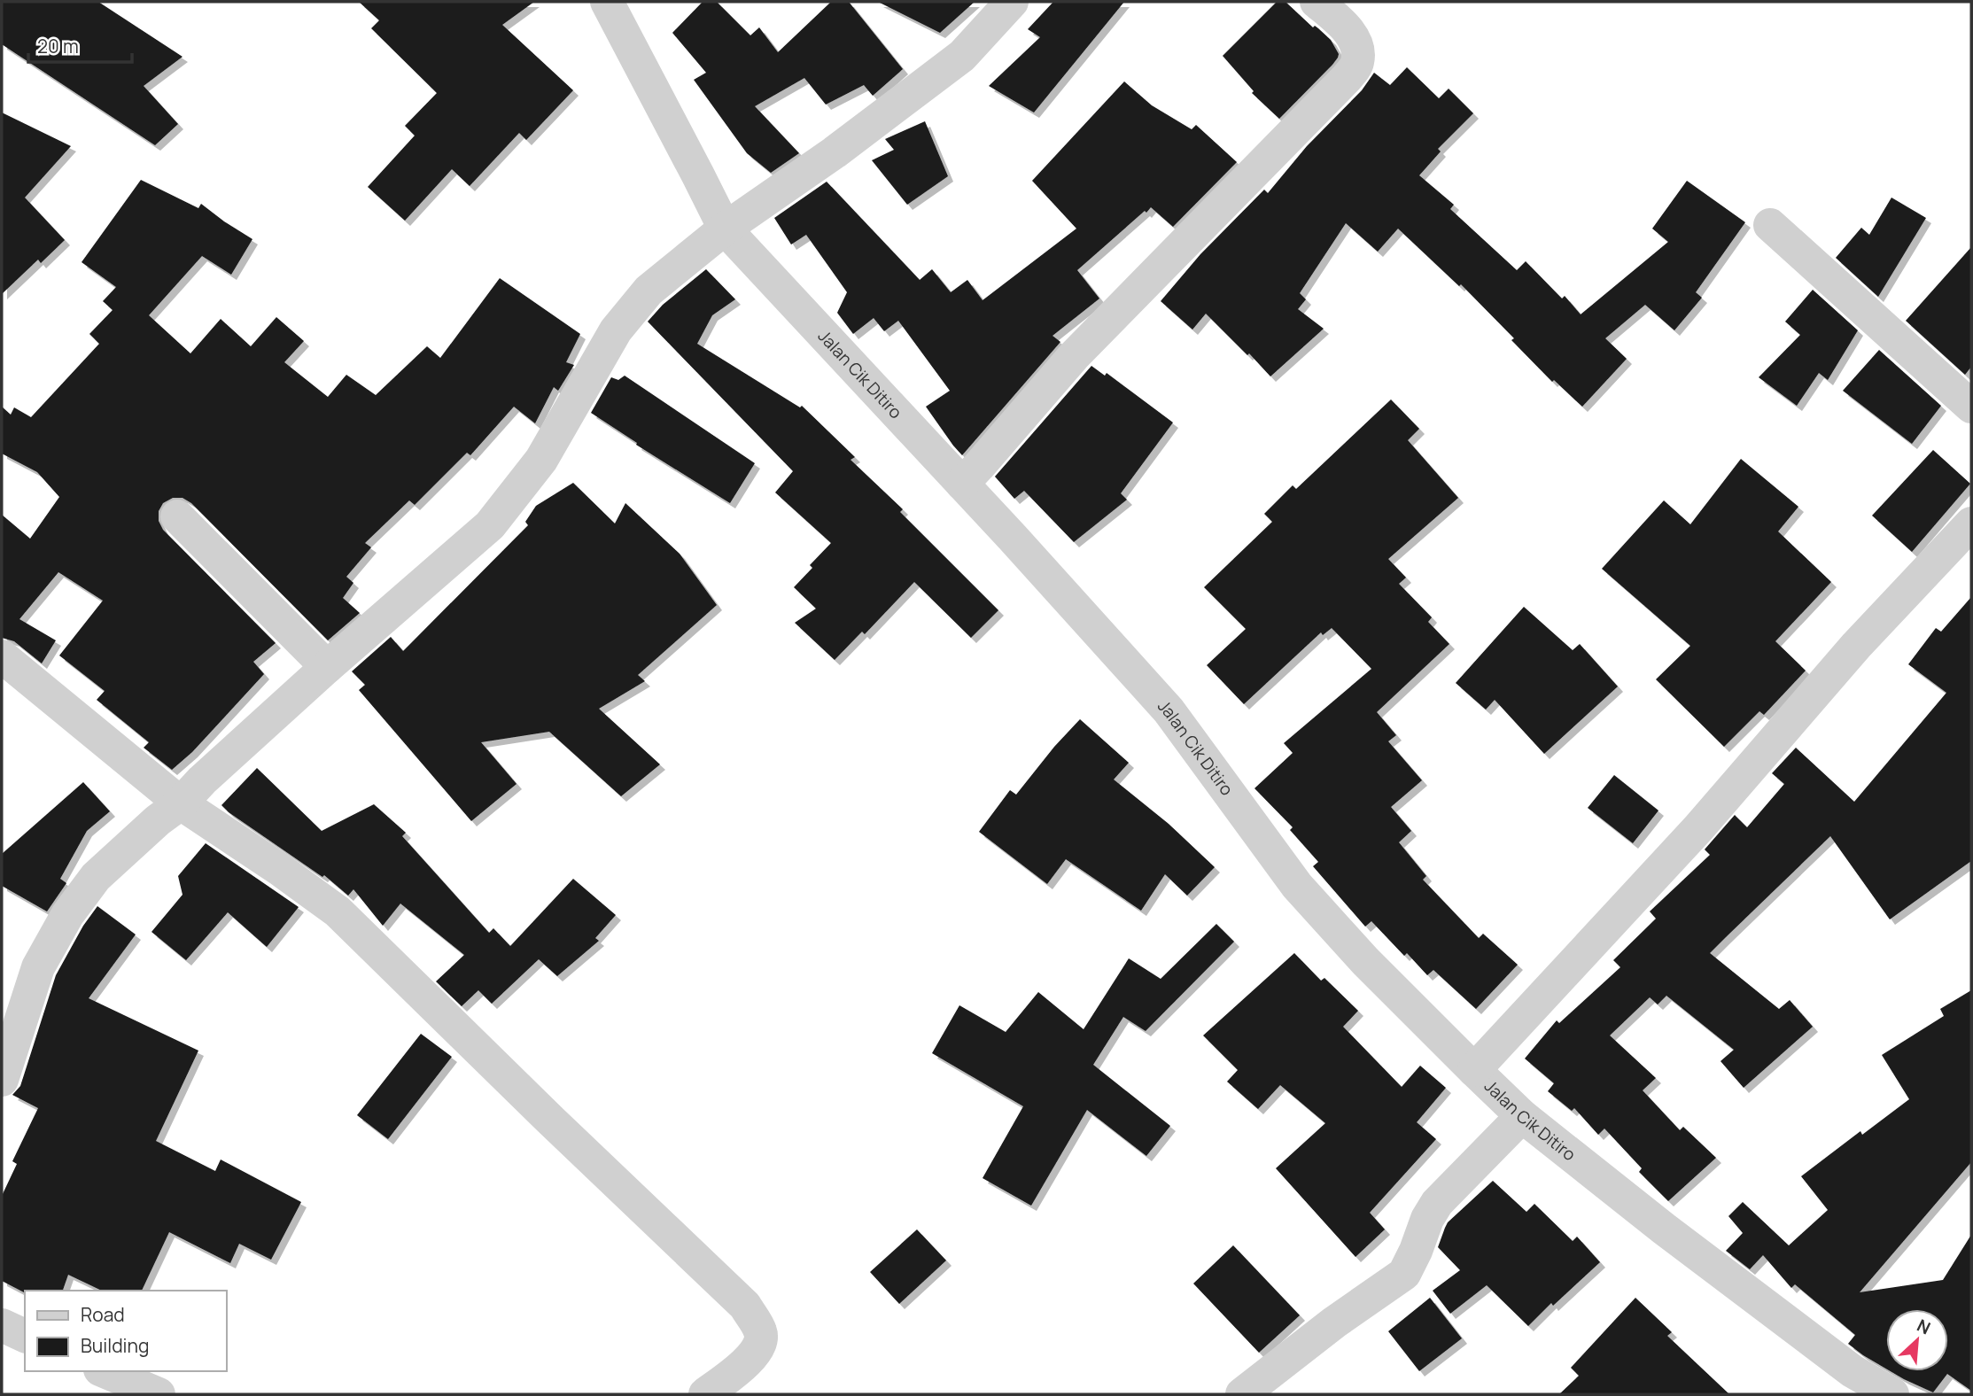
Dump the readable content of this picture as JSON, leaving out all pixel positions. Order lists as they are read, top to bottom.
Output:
{
  "streets": {
    "street": ["Jalan Cik Ditiro"]
  },
  "legend": ["Road", "Building"],
  "scale_bar": "20 m",
  "north": "top right"
}
